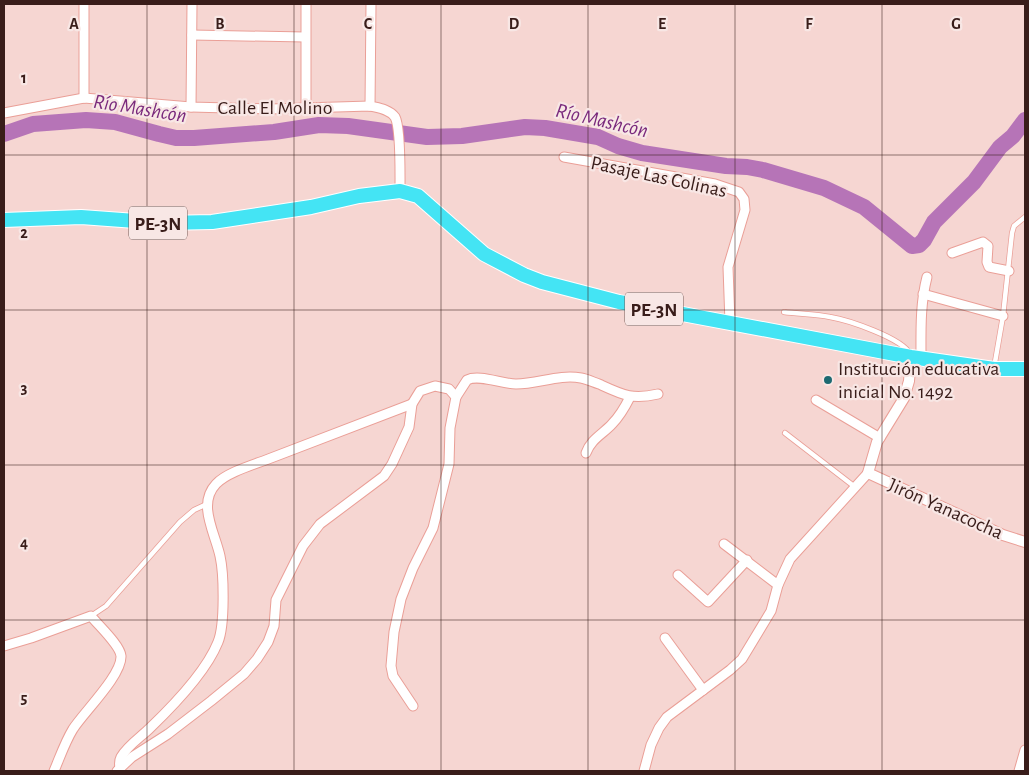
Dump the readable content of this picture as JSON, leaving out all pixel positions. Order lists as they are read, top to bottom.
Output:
{
  "streets": {
    "highway": ["PE-3N"],
    "street": ["Calle El Molino", "Pasaje Las Colinas", "Jirón Yanacocha"]
  },
  "crossings": [
    ["Calle El Molino", "PE-3N"],
    ["Pasaje Las Colinas", "PE-3N"]
  ],
  "water": ["Río Mashcón"],
  "places": ["Institución educativa inicial No. 1492"],
  "grid": {
    "columns": [
      "A",
      "B",
      "C",
      "D",
      "E",
      "F",
      "G"
    ],
    "rows": [
      "1",
      "2",
      "3",
      "4",
      "5"
    ]
  }
}
